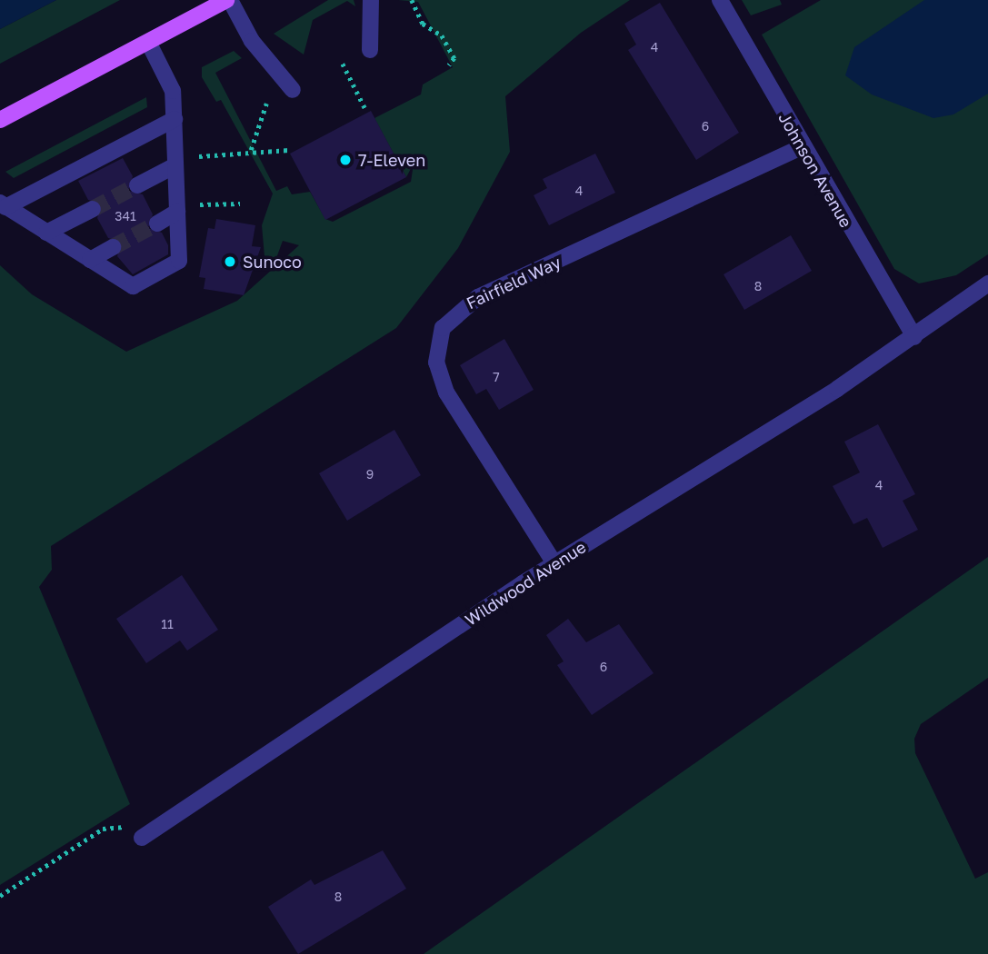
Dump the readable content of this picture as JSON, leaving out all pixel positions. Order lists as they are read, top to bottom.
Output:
{
  "streets": {
    "street": ["Johnson Avenue", "Fairfield Way", "Wildwood Avenue"]
  },
  "crossings": [
    ["Johnson Avenue", "Fairfield Way"],
    ["Johnson Avenue", "Wildwood Avenue"],
    ["Fairfield Way", "Wildwood Avenue"]
  ],
  "places": ["7-Eleven", "Sunoco"],
  "house_numbers": [
    "4",
    "6",
    "4",
    "341",
    "8",
    "7",
    "9",
    "4",
    "11",
    "6",
    "8"
  ]
}
